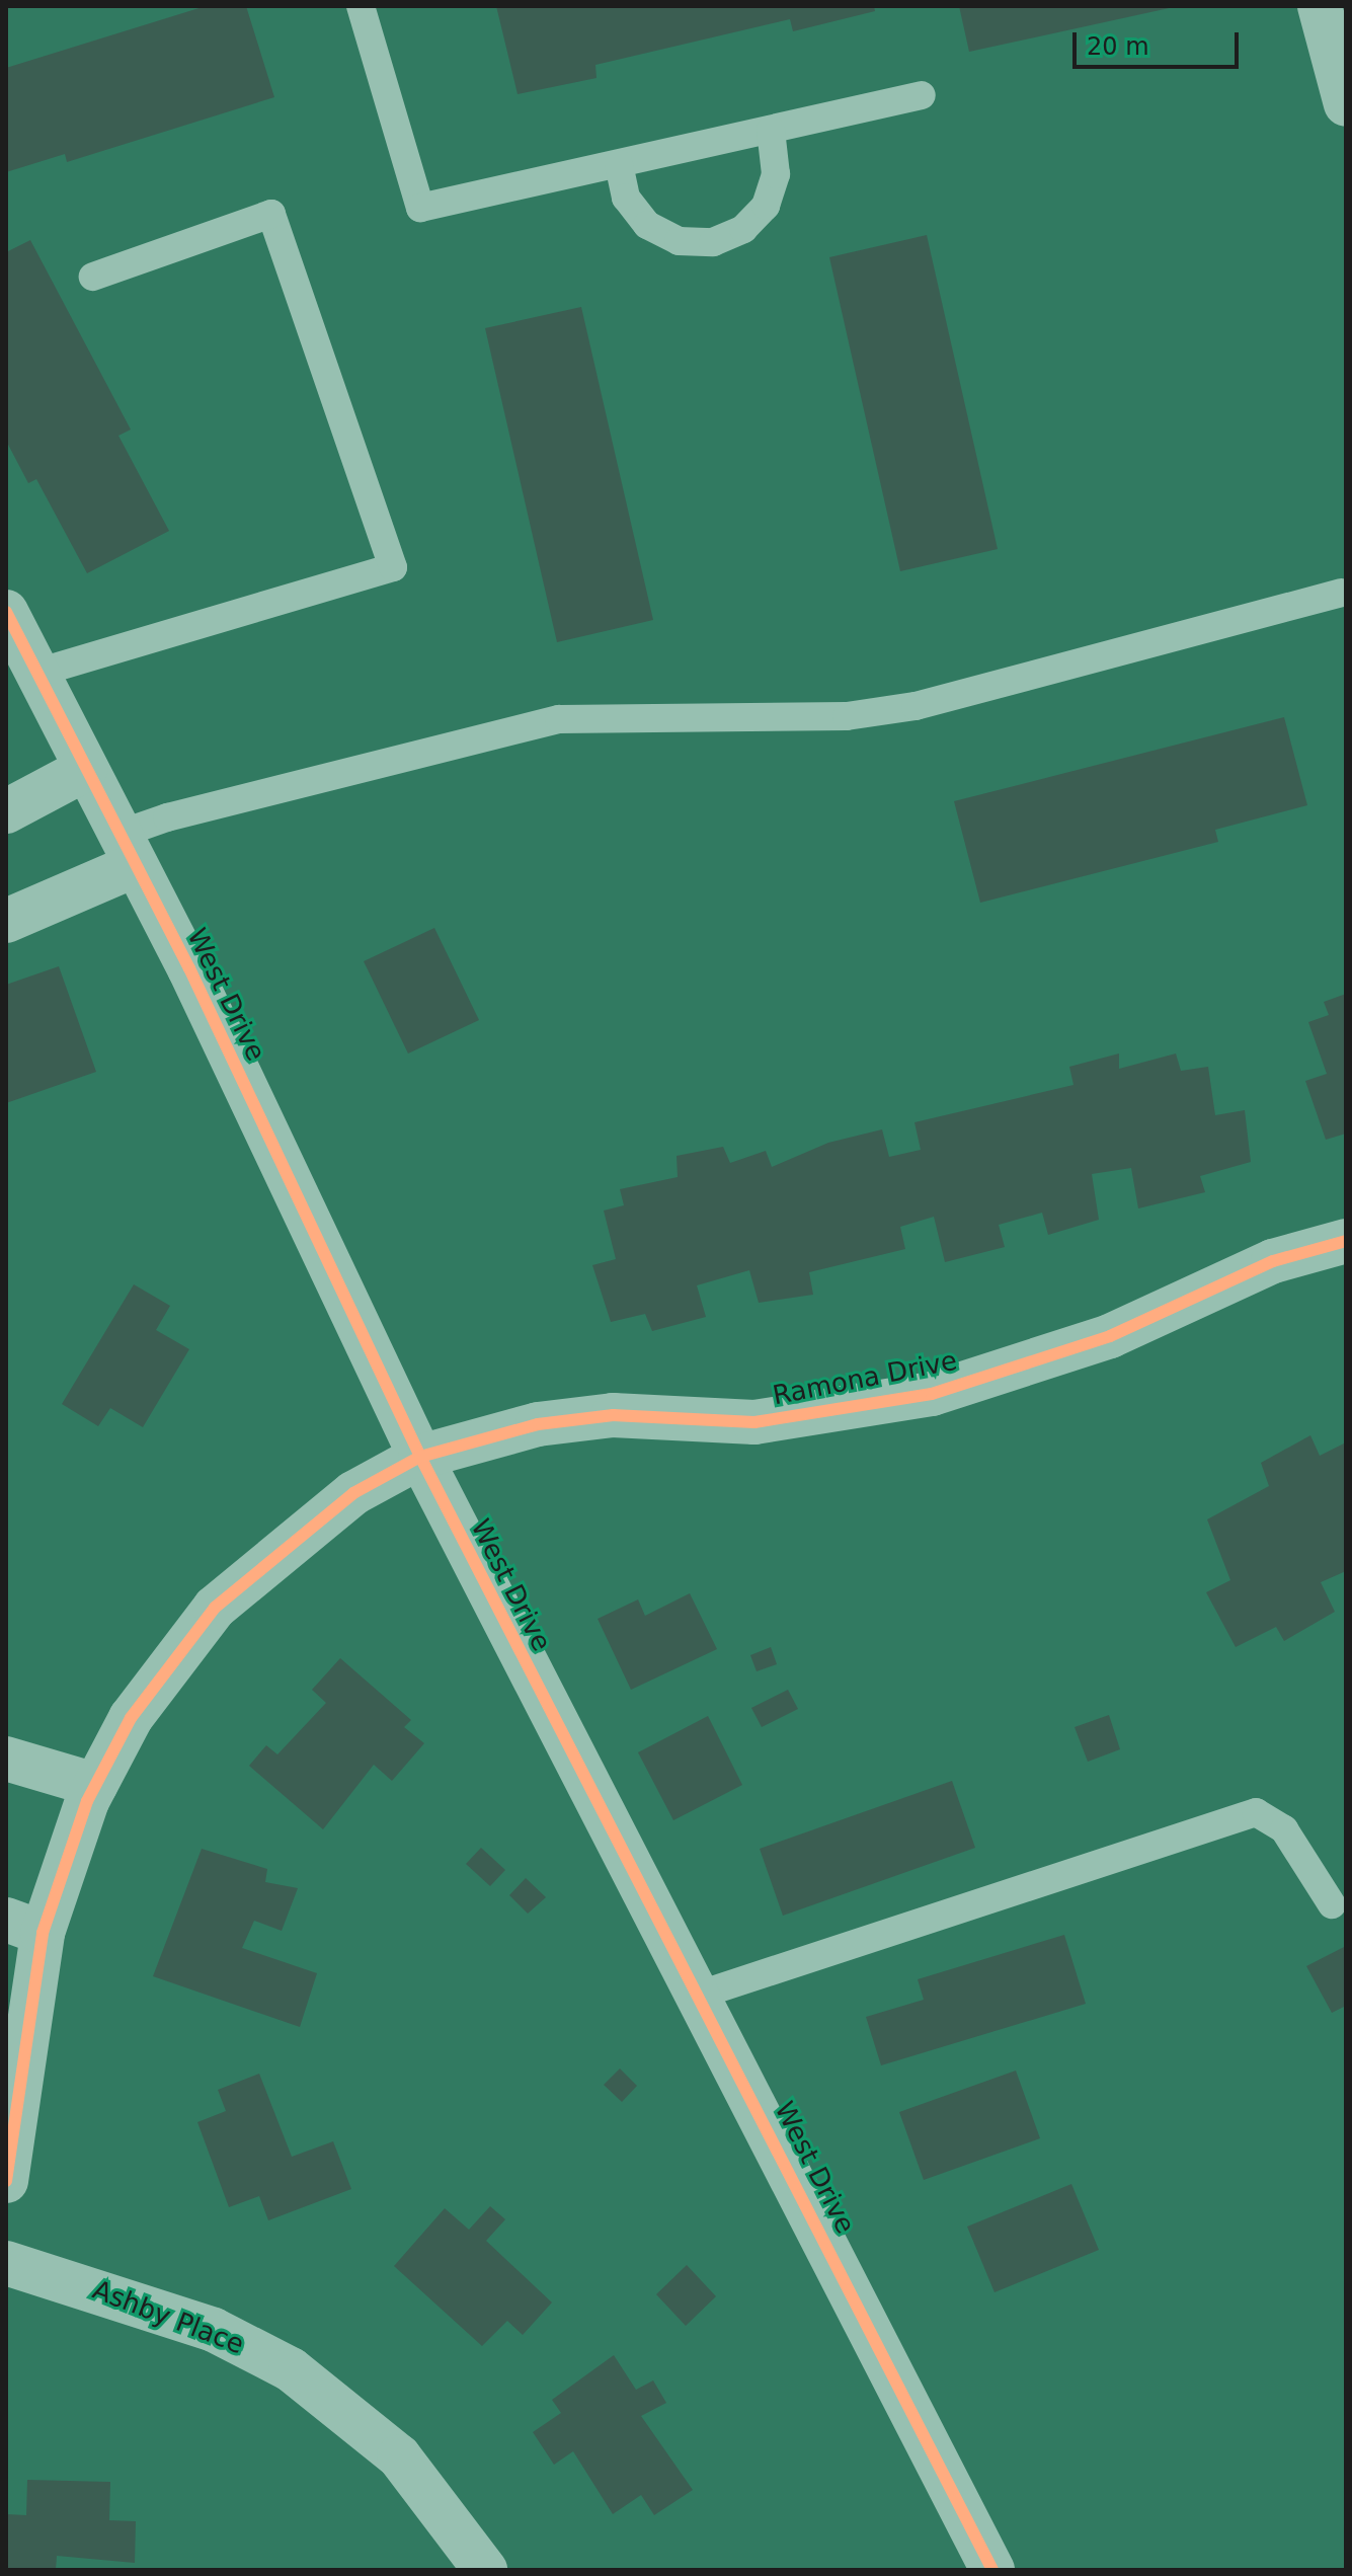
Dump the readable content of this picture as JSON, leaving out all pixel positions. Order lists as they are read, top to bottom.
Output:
{
  "streets": {
    "street": ["West Drive", "Ramona Drive", "Ashby Place"]
  },
  "crossings": [
    ["West Drive", "Ramona Drive"]
  ],
  "scale_bar": "20 m"
}
